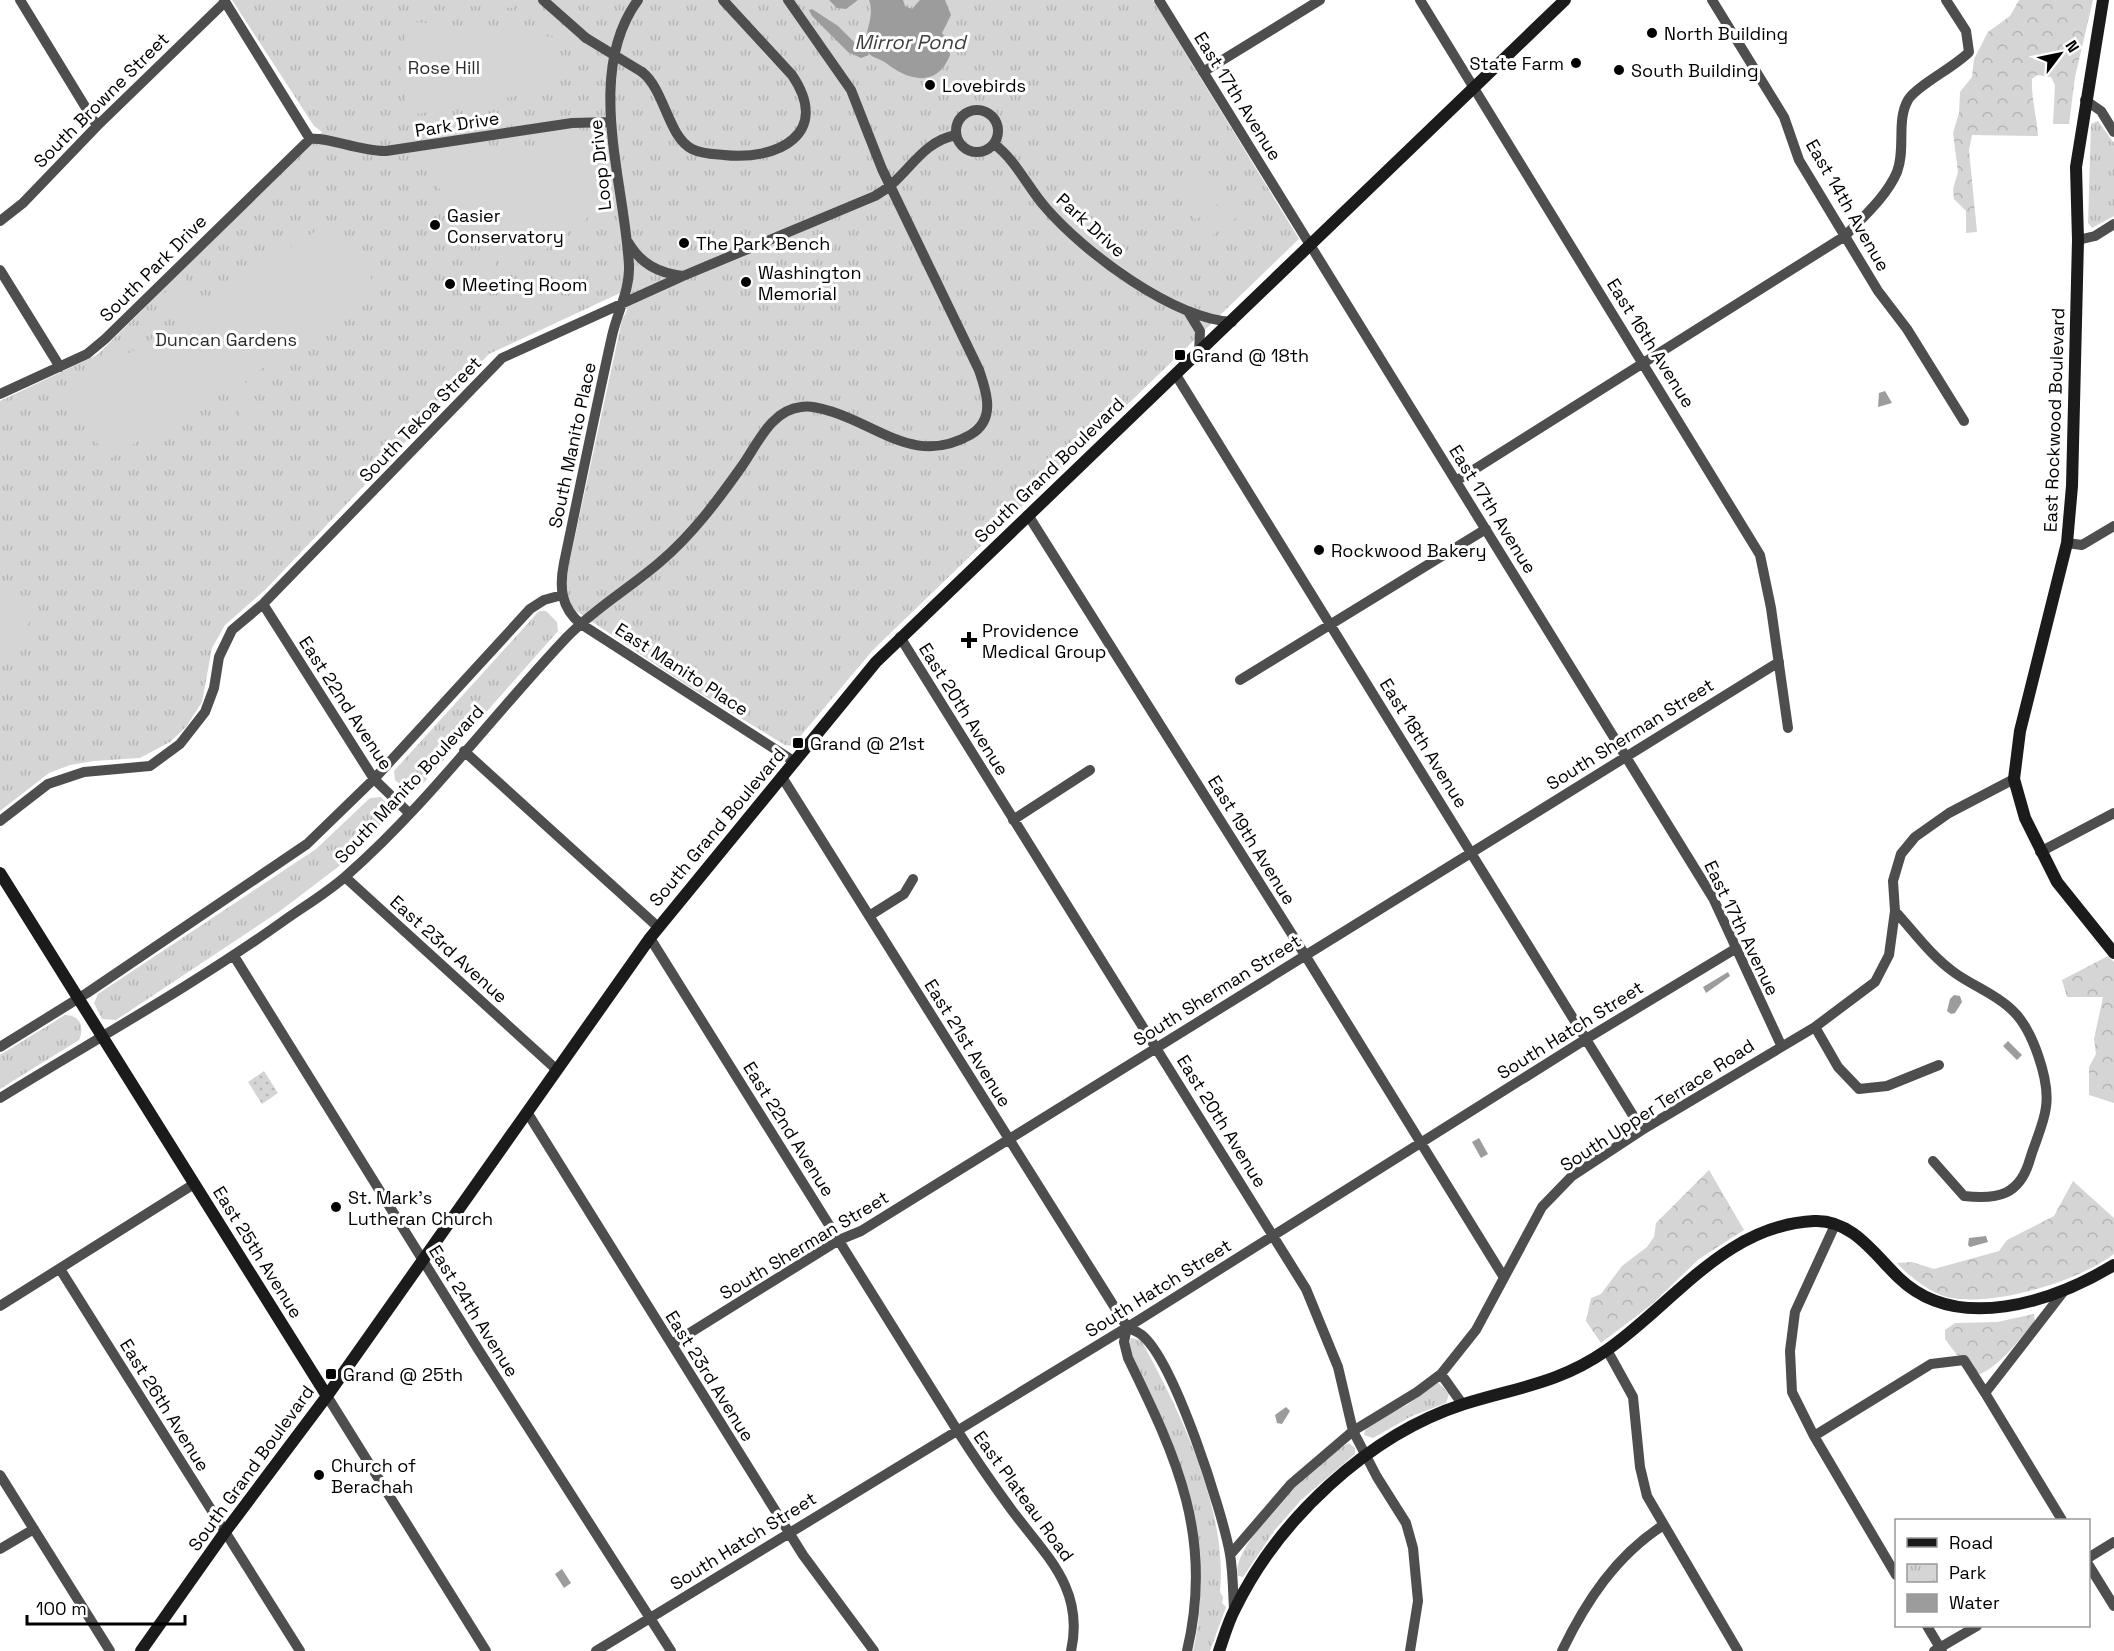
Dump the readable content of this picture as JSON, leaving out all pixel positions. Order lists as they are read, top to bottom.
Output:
{
  "streets": {
    "street": [
      "East 17th Avenue",
      "South Browne Street",
      "Park Drive",
      "Loop Drive",
      "East 14th Avenue",
      "South Park Drive",
      "East 16th Avenue",
      "South Tekoa Street",
      "East Rockwood Boulevard",
      "South Manito Place",
      "South Grand Boulevard",
      "East Manito Place",
      "East 22nd Avenue",
      "East 20th Avenue",
      "South Sherman Street",
      "East 18th Avenue",
      "South Manito Boulevard",
      "East 19th Avenue",
      "East 23rd Avenue",
      "South Hatch Street",
      "East 21st Avenue",
      "South Upper Terrace Road",
      "East 25th Avenue",
      "East 24th Avenue",
      "East 26th Avenue",
      "East Plateau Road"
    ]
  },
  "crossings": [
    ["East 17th Avenue", "South Grand Boulevard"],
    ["East 17th Avenue", "South Sherman Street"],
    ["East 17th Avenue", "South Hatch Street"],
    ["East 17th Avenue", "South Upper Terrace Road"],
    ["Park Drive", "Loop Drive"],
    ["Park Drive", "South Park Drive"],
    ["Park Drive", "South Tekoa Street"],
    ["Park Drive", "South Grand Boulevard"],
    ["Loop Drive", "South Tekoa Street"],
    ["Loop Drive", "South Manito Place"],
    ["East 16th Avenue", "South Grand Boulevard"],
    ["East 16th Avenue", "South Sherman Street"],
    ["South Tekoa Street", "South Manito Place"],
    ["South Tekoa Street", "East 22nd Avenue"],
    ["South Tekoa Street", "South Manito Boulevard"],
    ["East Rockwood Boulevard", "South Upper Terrace Road"],
    ["South Manito Place", "East Manito Place"],
    ["South Manito Place", "South Manito Boulevard"],
    ["South Grand Boulevard", "East Manito Place"],
    ["South Grand Boulevard", "East 22nd Avenue"],
    ["South Grand Boulevard", "East 20th Avenue"],
    ["South Grand Boulevard", "East 18th Avenue"],
    ["South Grand Boulevard", "East 19th Avenue"],
    ["South Grand Boulevard", "East 23rd Avenue"],
    ["South Grand Boulevard", "East 21st Avenue"],
    ["South Grand Boulevard", "East 25th Avenue"],
    ["South Grand Boulevard", "East 24th Avenue"],
    ["South Grand Boulevard", "East 26th Avenue"],
    ["East Manito Place", "South Manito Boulevard"],
    ["East 22nd Avenue", "South Sherman Street"],
    ["East 22nd Avenue", "South Manito Boulevard"],
    ["East 22nd Avenue", "South Hatch Street"],
    ["East 22nd Avenue", "East Plateau Road"],
    ["East 20th Avenue", "South Sherman Street"],
    ["East 20th Avenue", "South Hatch Street"],
    ["East 20th Avenue", "South Upper Terrace Road"],
    ["South Sherman Street", "East 18th Avenue"],
    ["South Sherman Street", "East 19th Avenue"],
    ["South Sherman Street", "East 23rd Avenue"],
    ["South Sherman Street", "East 21st Avenue"],
    ["East 18th Avenue", "South Hatch Street"],
    ["East 18th Avenue", "South Upper Terrace Road"],
    ["South Manito Boulevard", "East 23rd Avenue"],
    ["South Manito Boulevard", "East 25th Avenue"],
    ["South Manito Boulevard", "East 24th Avenue"],
    ["East 19th Avenue", "South Hatch Street"],
    ["East 19th Avenue", "South Upper Terrace Road"],
    ["East 23rd Avenue", "South Hatch Street"],
    ["South Hatch Street", "East 21st Avenue"],
    ["South Hatch Street", "East 24th Avenue"],
    ["South Hatch Street", "East Plateau Road"]
  ],
  "water": ["Mirror Pond"],
  "parks": ["Rose Hill", "Duncan Gardens"],
  "places": {
    "other": [
      "North Building",
      "State Farm",
      "South Building",
      "Lovebirds",
      "Gasier Conservatory",
      "The Park Bench",
      "Washington Memorial",
      "Meeting Room",
      "Rockwood Bakery",
      "St. Mark's Lutheran Church",
      "Church of Berachah"
    ],
    "transit": ["Grand @ 18th", "Grand @ 21st", "Grand @ 25th"],
    "health": ["Providence Medical Group"]
  },
  "legend": ["Road", "Park", "Water"],
  "scale_bar": "100 m",
  "north": "top right"
}
